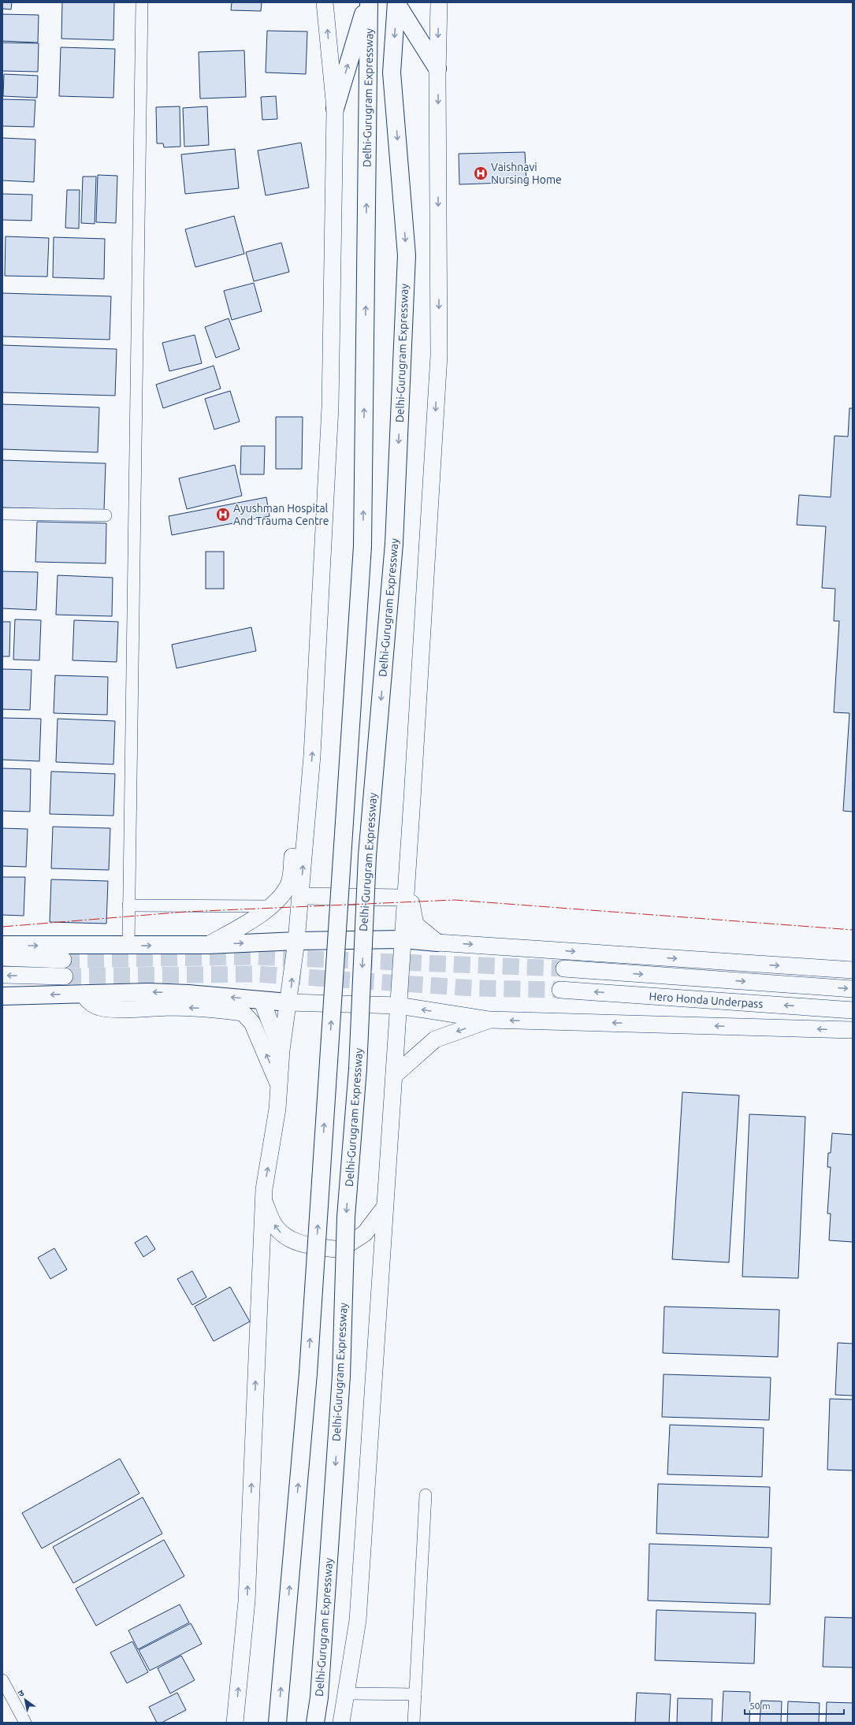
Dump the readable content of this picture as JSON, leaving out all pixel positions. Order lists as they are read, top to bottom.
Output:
{
  "streets": {
    "highway": ["Delhi-Gurugram Expressway"],
    "main road": ["Hero Honda Underpass"]
  },
  "places": {
    "hospital": ["Vaishnavi Nursing Home", "Ayushman Hospital And Trauma Centre"]
  },
  "scale_bar": "50 m",
  "north": "top left"
}
